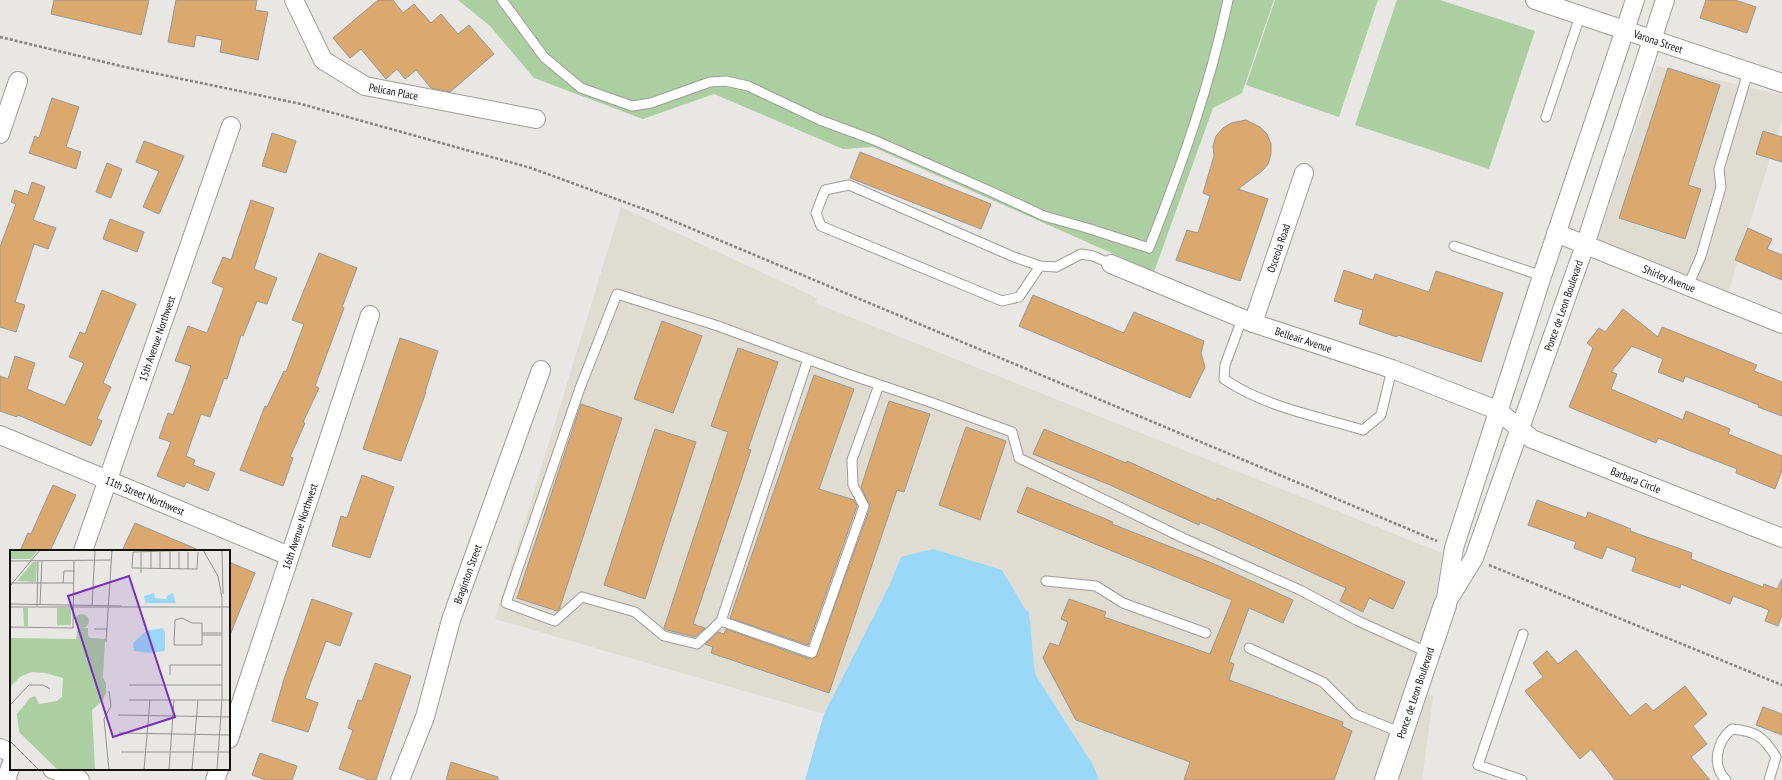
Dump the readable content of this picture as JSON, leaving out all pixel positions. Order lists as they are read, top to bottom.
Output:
{
  "streets": {
    "street": [
      "Varona Street",
      "Pelican Place",
      "Osceola Road",
      "Shirley Avenue",
      "Ponce de Leon Boulevard",
      "15th Avenue Northwest",
      "Belleair Avenue",
      "Barbara Circle",
      "11th Street Northwest",
      "16th Avenue Northwest",
      "Braginton Street"
    ]
  },
  "crossings": [
    ["Varona Street", "Ponce de Leon Boulevard"],
    ["Osceola Road", "Belleair Avenue"],
    ["Shirley Avenue", "Ponce de Leon Boulevard"],
    ["Ponce de Leon Boulevard", "Belleair Avenue"],
    ["Ponce de Leon Boulevard", "Barbara Circle"],
    ["15th Avenue Northwest", "11th Street Northwest"],
    ["Belleair Avenue", "Barbara Circle"],
    ["11th Street Northwest", "16th Avenue Northwest"]
  ]
}
